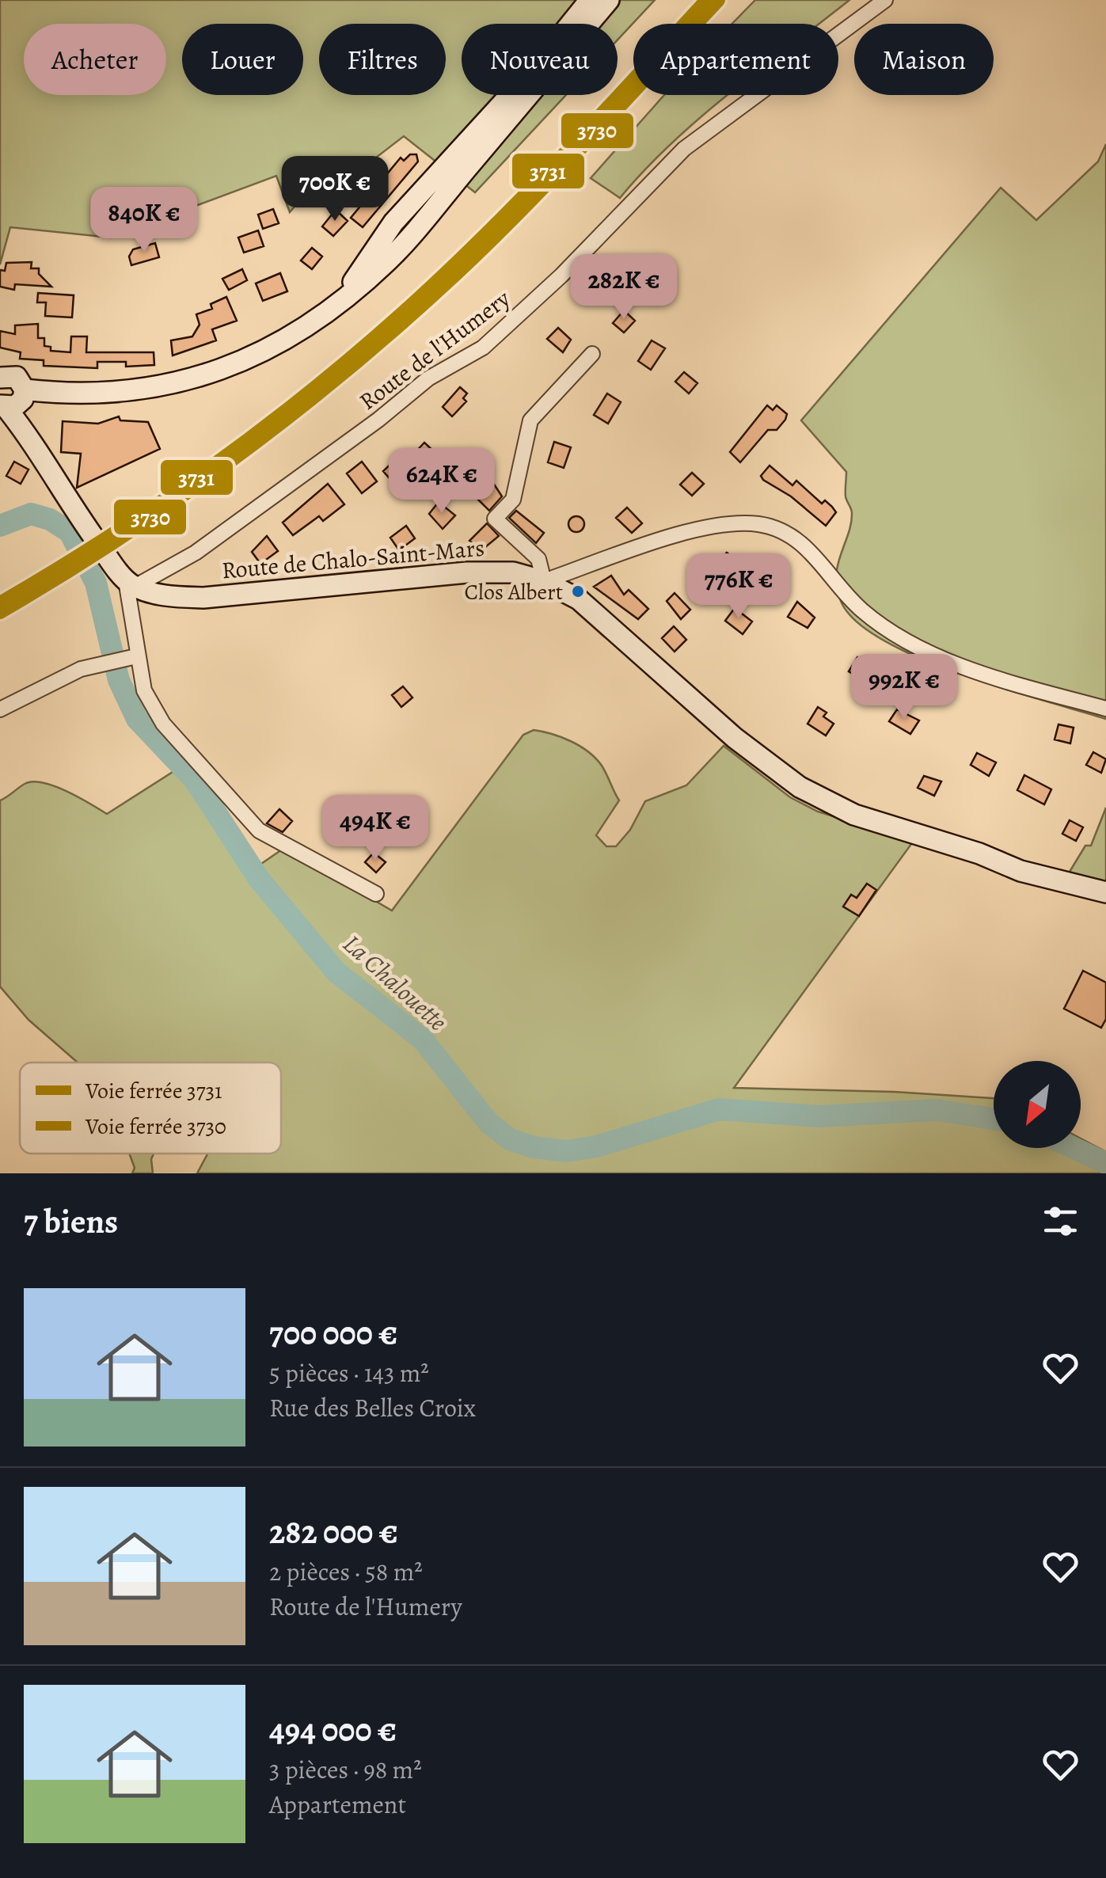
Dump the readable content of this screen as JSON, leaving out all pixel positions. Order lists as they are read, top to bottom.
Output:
{
  "streets": {
    "main road": ["Route de Chalo-Saint-Mars"],
    "street": ["Route de l'Humery"]
  },
  "crossings": [
    ["Route de l'Humery", "Route de Chalo-Saint-Mars"]
  ],
  "water": ["La Chalouette"],
  "places": ["Clos Albert"],
  "lines": ["rail line 3731", "rail line 3730"],
  "legend": ["Voie ferrée 3731", "Voie ferrée 3730"],
  "north": "bottom left",
  "page": {
    "chip": [
      "Acheter",
      "Louer",
      "Filtres",
      "Nouveau",
      "Appartement",
      "Maison"
    ],
    "price": [
      "700K €",
      "840K €",
      "282K €",
      "624K €",
      "776K €",
      "992K €",
      "494K €"
    ],
    "heading": "7 biens",
    "list": [
      {
        "name": "700 000 €",
        "note": "5 pièces · 143 m² · Rue des Belles Croix"
      },
      {
        "name": "282 000 €",
        "note": "2 pièces · 58 m² · Route de l'Humery"
      },
      {
        "name": "494 000 €",
        "note": "3 pièces · 98 m² · Appartement"
      }
    ]
  }
}
